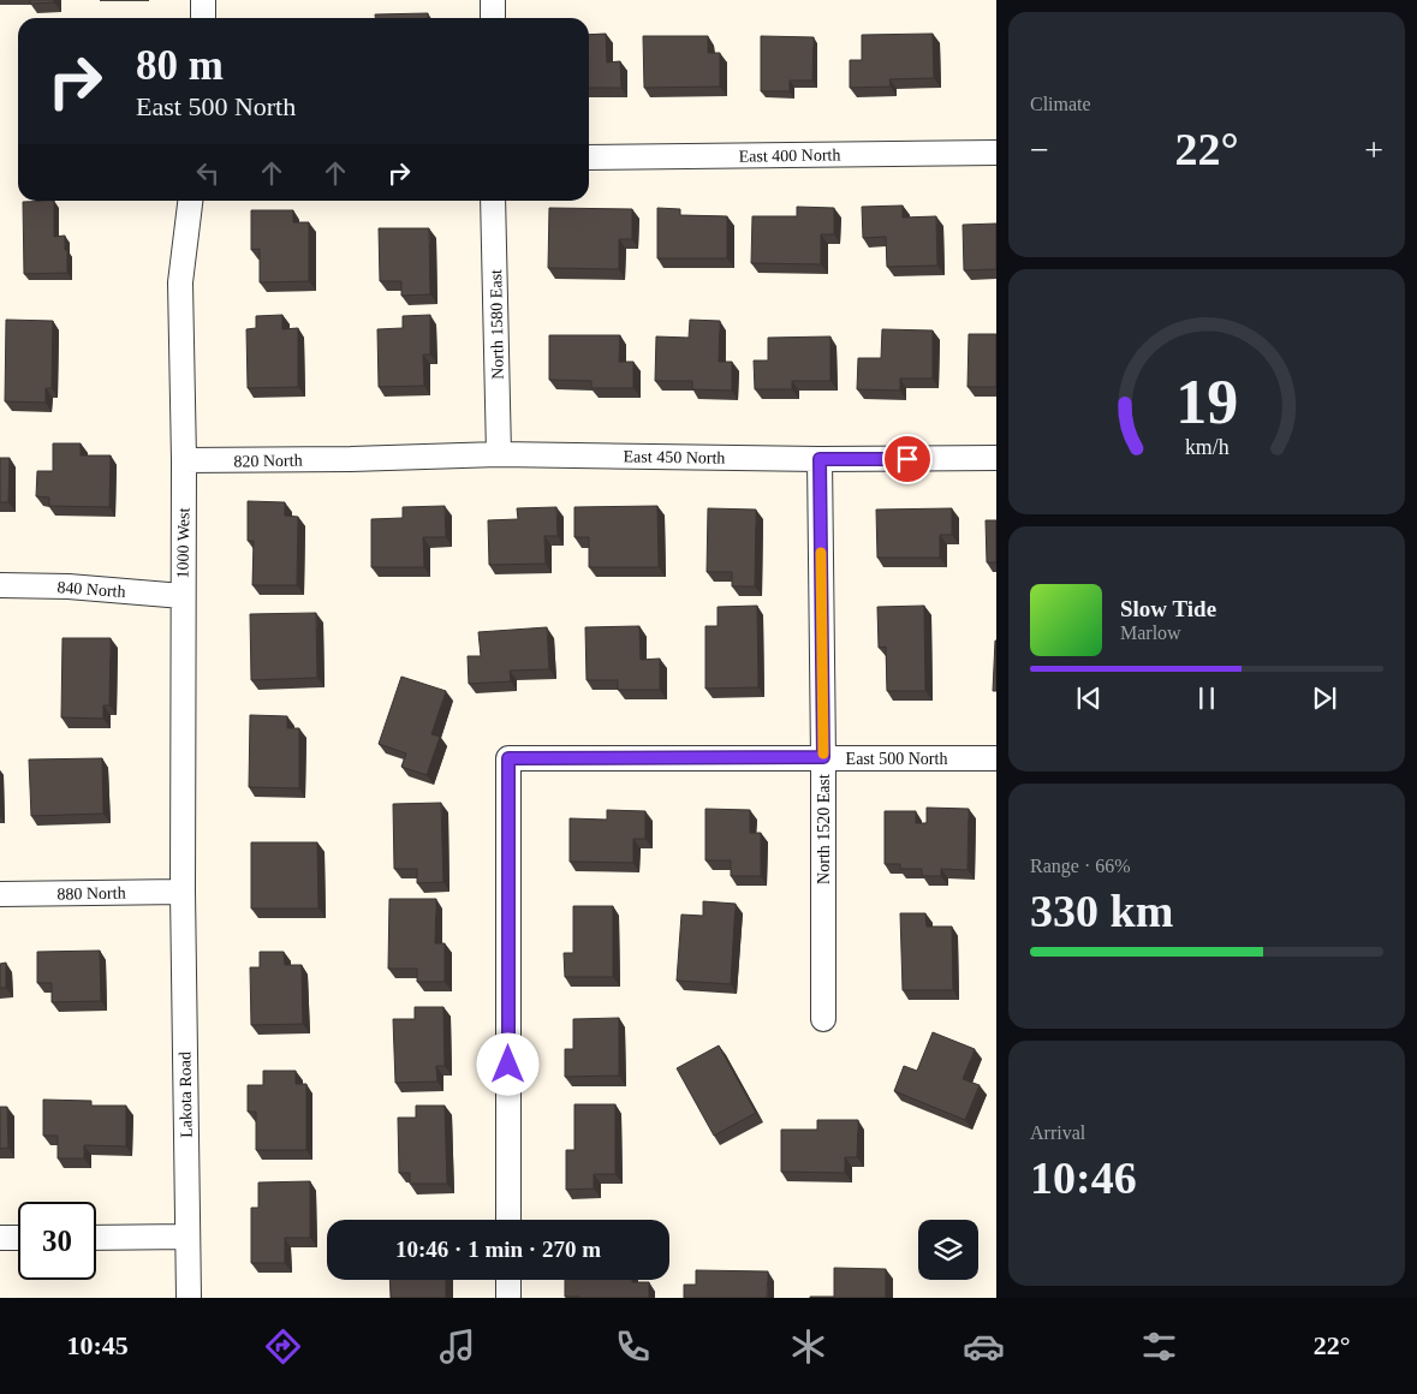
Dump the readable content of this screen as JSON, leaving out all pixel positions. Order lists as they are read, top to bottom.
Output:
{
  "streets": {
    "street": [
      "East 400 North",
      "North 1580 East",
      "East 450 North",
      "820 North",
      "1000 West",
      "840 North",
      "East 500 North",
      "North 1520 East",
      "880 North",
      "Lakota Road"
    ]
  },
  "crossings": [
    ["North 1580 East", "East 450 North"],
    ["East 450 North", "820 North"],
    ["East 450 North", "North 1520 East"],
    ["820 North", "1000 West"],
    ["1000 West", "840 North"],
    ["1000 West", "880 North"],
    ["1000 West", "Lakota Road"],
    ["East 500 North", "North 1520 East"],
    ["880 North", "Lakota Road"]
  ],
  "page": {
    "tile": [
      "Climate",
      ["Range · 66%", "330 km"],
      ["Arrival", "10:46"]
    ],
    "turn": ["80 m", "East 500 North"],
    "heat": ["−", "22°", "+"],
    "song": ["Slow Tide", "Marlow"],
    "limit": "30",
    "trip": "10:46 · 1 min · 270 m",
    "tabs": ["10:45", "22°"],
    "gauge": ["19", "km/h"]
  }
}
